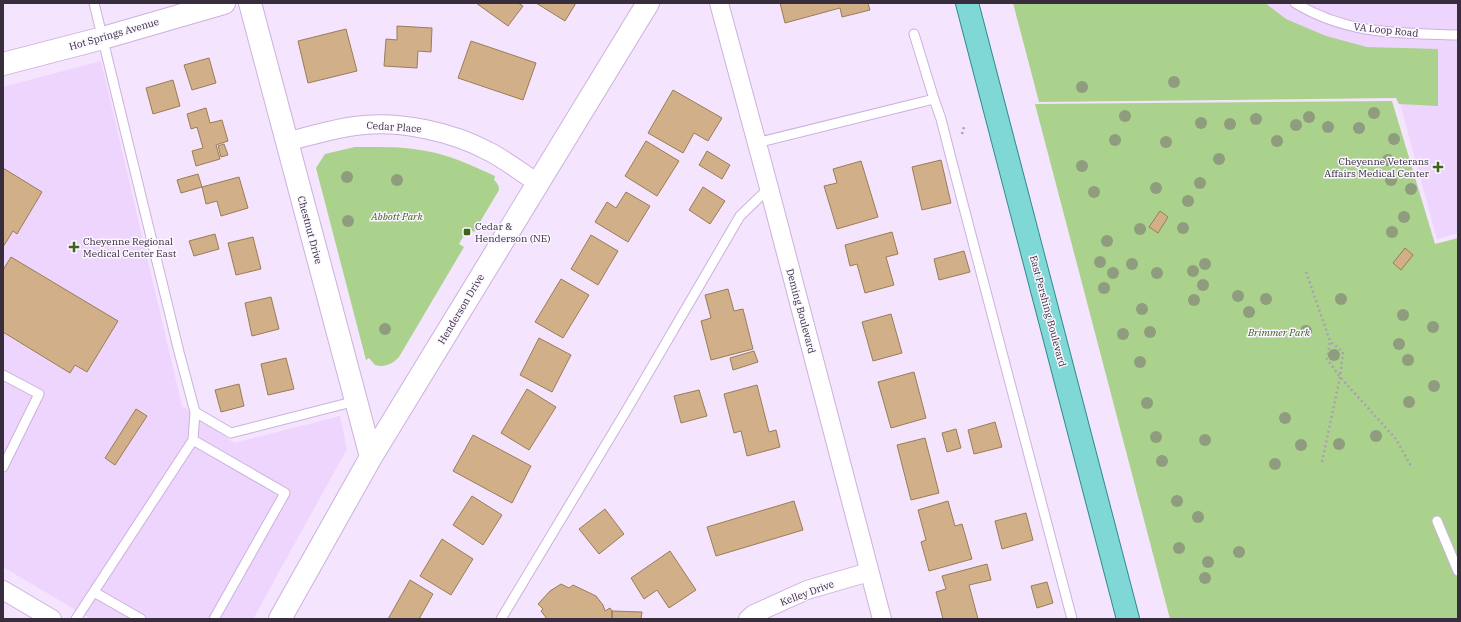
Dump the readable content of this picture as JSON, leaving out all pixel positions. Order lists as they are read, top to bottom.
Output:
{
  "streets": {
    "main road": ["East Pershing Boulevard"],
    "street": [
      "Hot Springs Avenue",
      "Cedar Place",
      "Chestnut Drive",
      "Henderson Drive",
      "Deming Boulevard",
      "Kelley Drive"
    ],
    "lane": ["VA Loop Road"]
  },
  "crossings": [
    ["Cedar Place", "Chestnut Drive"],
    ["Cedar Place", "Henderson Drive"],
    ["Chestnut Drive", "Henderson Drive"],
    ["Deming Boulevard", "Kelley Drive"]
  ],
  "parks": ["Abbott Park", "Brimmer Park"],
  "places": {
    "health": ["Cheyenne Veterans Affairs Medical Center", "Cheyenne Regional Medical Center East"],
    "transit": ["Cedar & Henderson (NE)"]
  }
}
